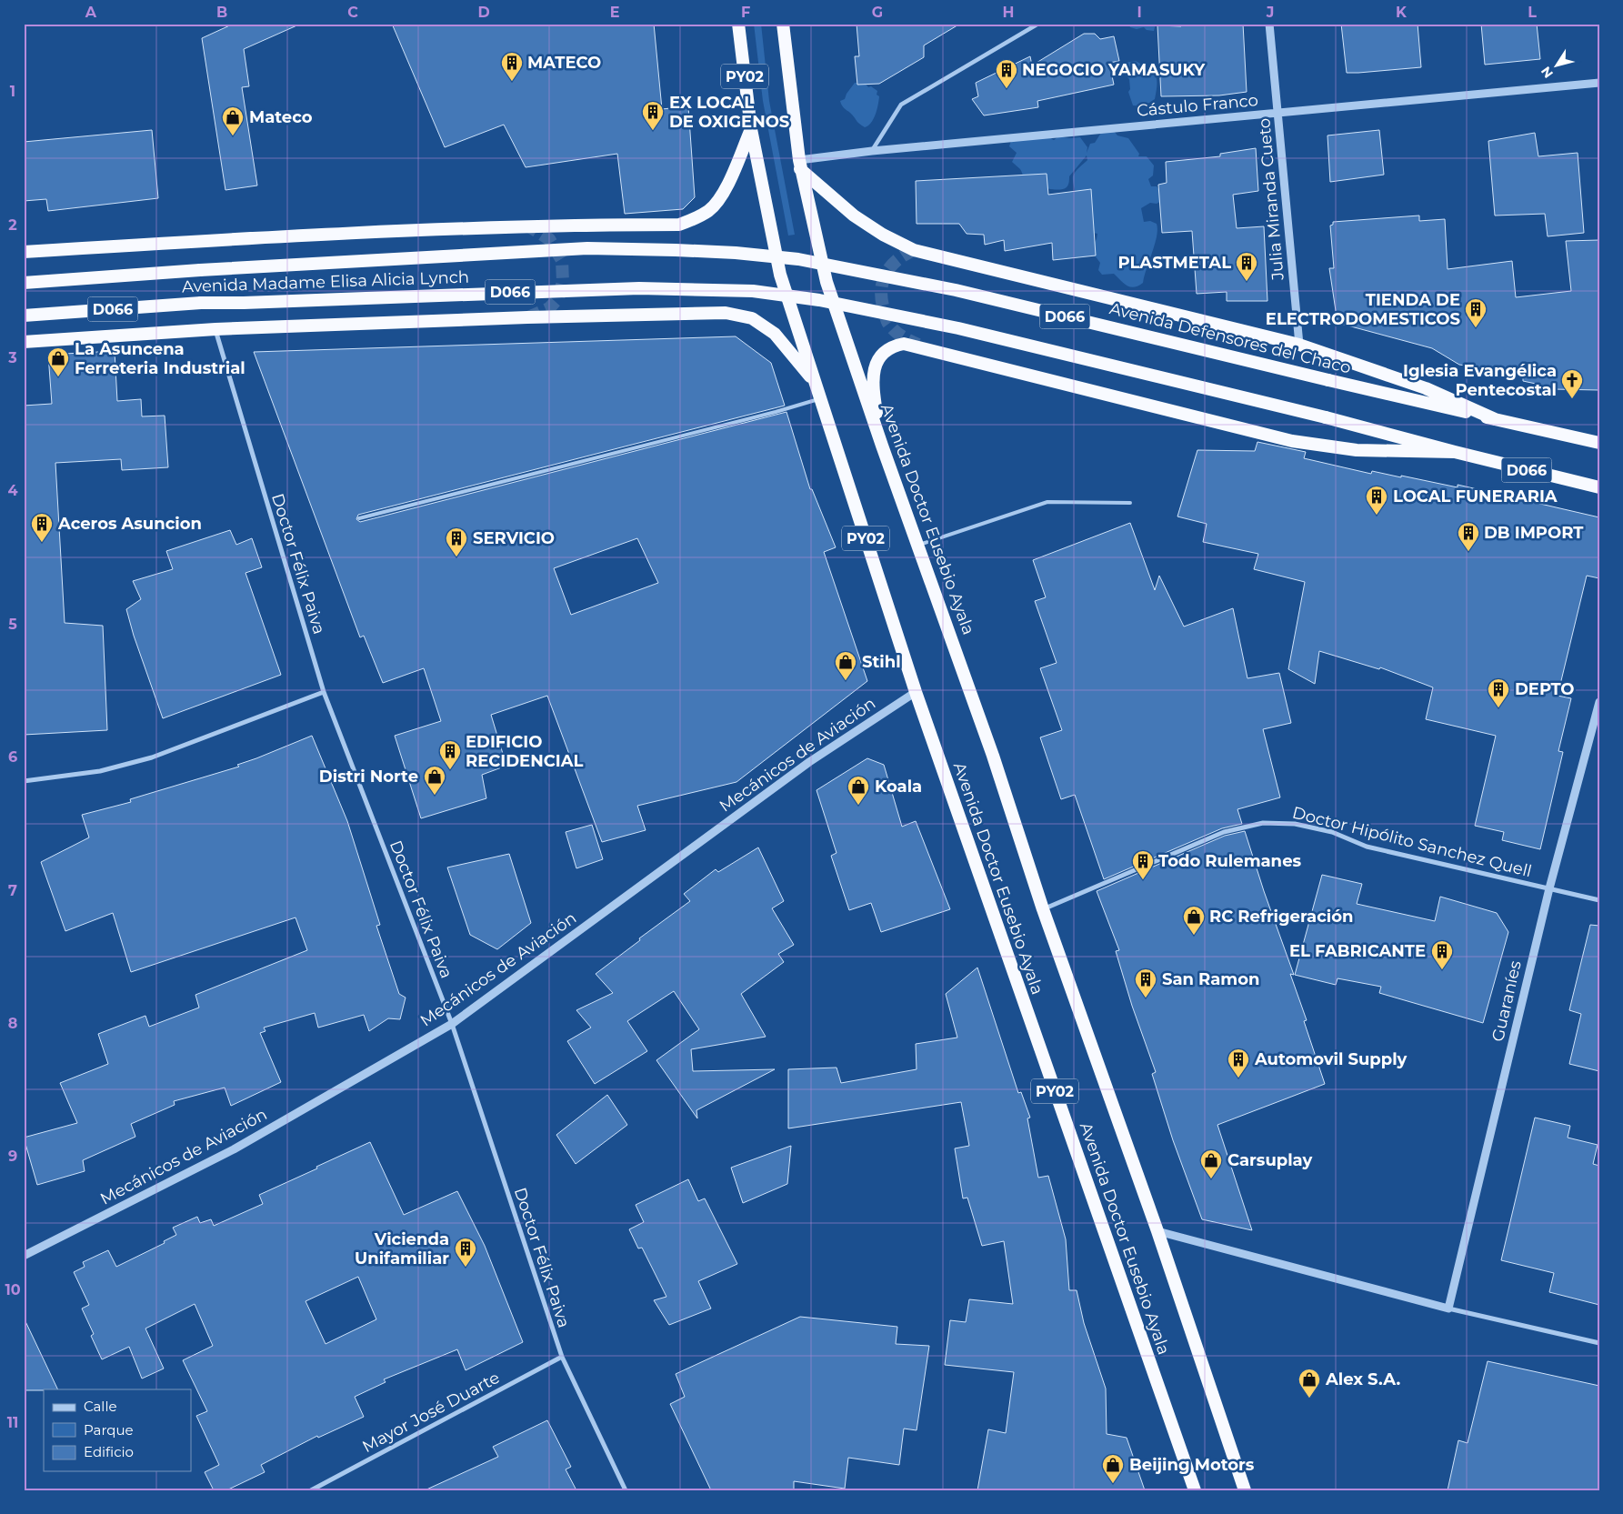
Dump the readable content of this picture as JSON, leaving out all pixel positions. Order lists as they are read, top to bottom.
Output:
{
  "streets": {
    "highway": [
      "PY02",
      "Avenida Madame Elisa Alicia Lynch",
      "D066",
      "Avenida Defensores del Chaco",
      "Avenida Doctor Eusebio Ayala"
    ],
    "street": [
      "Cástulo Franco",
      "Julia Miranda Cueto",
      "Doctor Félix Paiva",
      "Mecánicos de Aviación",
      "Doctor Hipólito Sanchez Quell",
      "Guaraníes",
      "Mayor José Duarte"
    ]
  },
  "crossings": [
    ["PY02", "Cástulo Franco"],
    ["PY02", "Avenida Doctor Eusebio Ayala"],
    ["Cástulo Franco", "Julia Miranda Cueto"],
    ["Cástulo Franco", "Avenida Doctor Eusebio Ayala"],
    ["Avenida Madame Elisa Alicia Lynch", "D066"],
    ["Avenida Madame Elisa Alicia Lynch", "Avenida Defensores del Chaco"],
    ["Avenida Doctor Eusebio Ayala", "Mecánicos de Aviación"],
    ["Avenida Doctor Eusebio Ayala", "Doctor Hipólito Sanchez Quell"],
    ["Doctor Félix Paiva", "Mecánicos de Aviación"],
    ["Doctor Félix Paiva", "Mayor José Duarte"],
    ["Doctor Hipólito Sanchez Quell", "Guaraníes"]
  ],
  "places": {
    "building": [
      "MATECO",
      "NEGOCIO YAMASUKY",
      "EX LOCAL DE OXIGENOS",
      "PLASTMETAL",
      "TIENDA DE ELECTRODOMESTICOS",
      "LOCAL FUNERARIA",
      "Aceros Asuncion",
      "DB IMPORT",
      "SERVICIO",
      "DEPTO",
      "EDIFICIO RECIDENCIAL",
      "Todo Rulemanes",
      "EL FABRICANTE",
      "San Ramon",
      "Automovil Supply",
      "Vicienda Unifamiliar"
    ],
    "shop": [
      "Mateco",
      "La Asuncena Ferreteria Industrial",
      "Stihl",
      "Distri Norte",
      "Koala",
      "RC Refrigeración",
      "Carsuplay",
      "Alex S.A.",
      "Beijing Motors"
    ],
    "church": ["Iglesia Evangélica Pentecostal"]
  },
  "legend": ["Calle", "Parque", "Edificio"],
  "north": "bottom left",
  "grid": {
    "columns": [
      "A",
      "B",
      "C",
      "D",
      "E",
      "F",
      "G",
      "H",
      "I",
      "J",
      "K",
      "L"
    ],
    "rows": [
      "1",
      "2",
      "3",
      "4",
      "5",
      "6",
      "7",
      "8",
      "9",
      "10",
      "11"
    ]
  }
}
